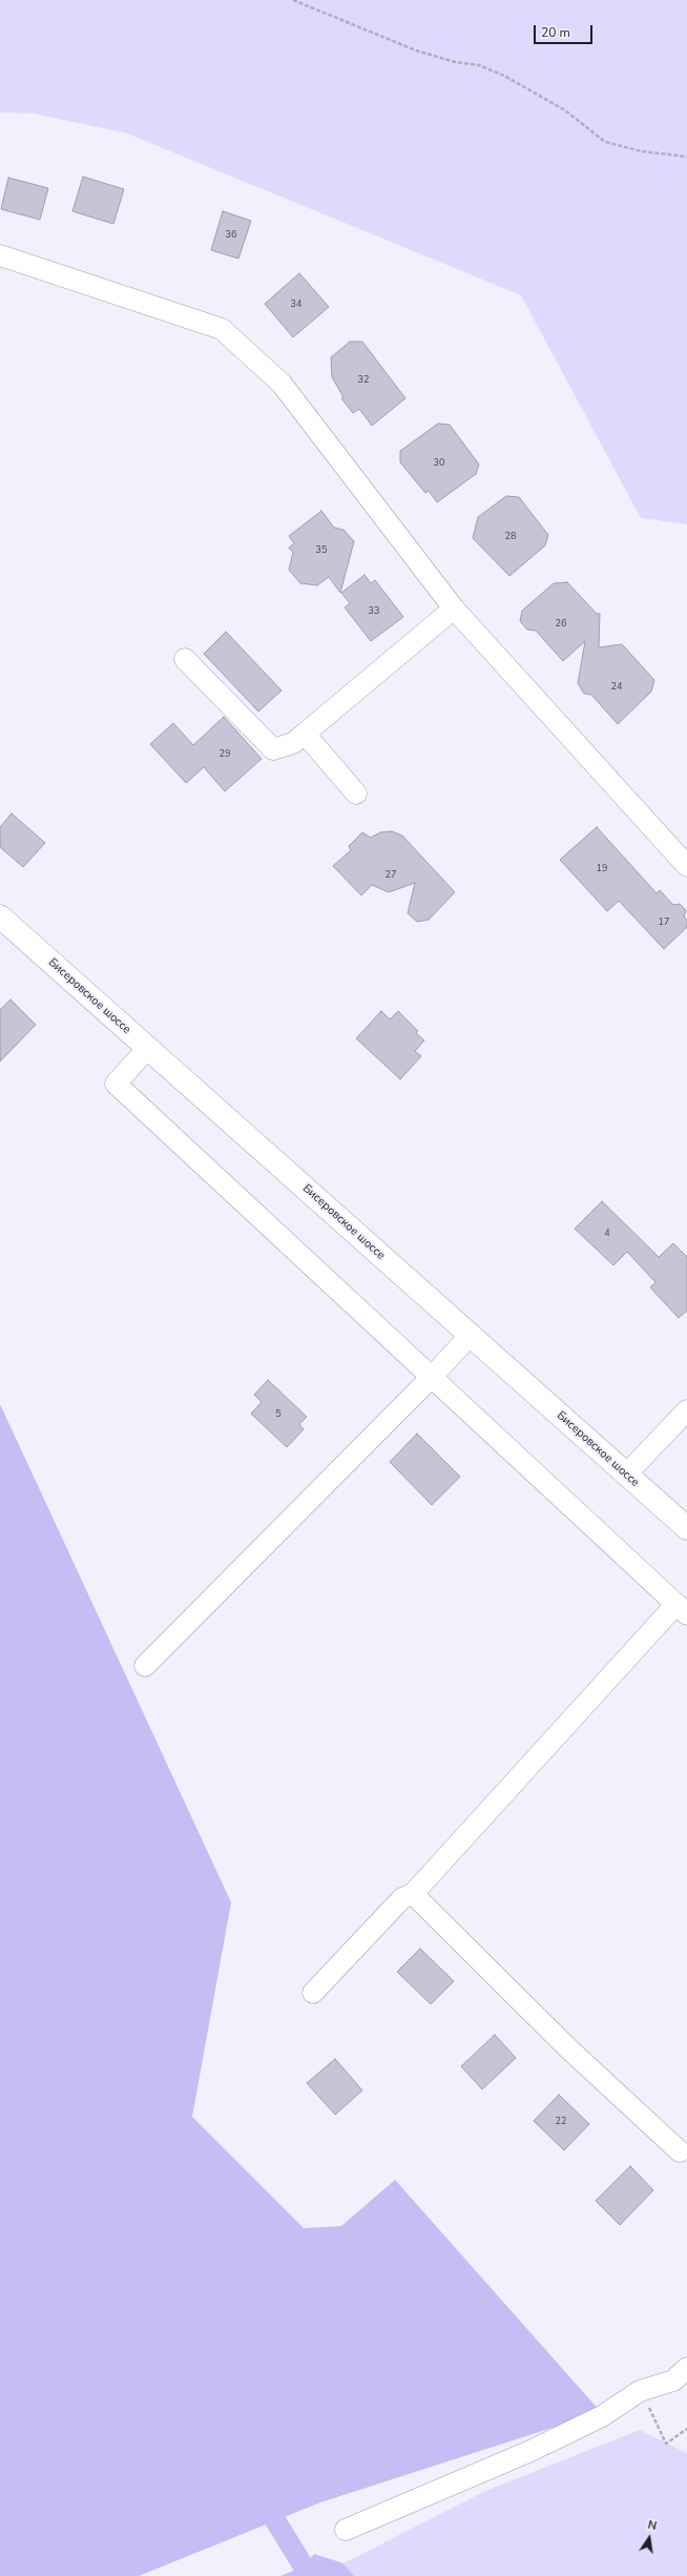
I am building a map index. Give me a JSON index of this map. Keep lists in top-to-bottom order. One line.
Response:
{"streets":{"main road":["Бисеровское шоссе"]},"house_numbers":["36","34","32","30","28","35","33","26","24","29","19","27","17","4","5","22"],"scale_bar":"20 m","north":"top"}
